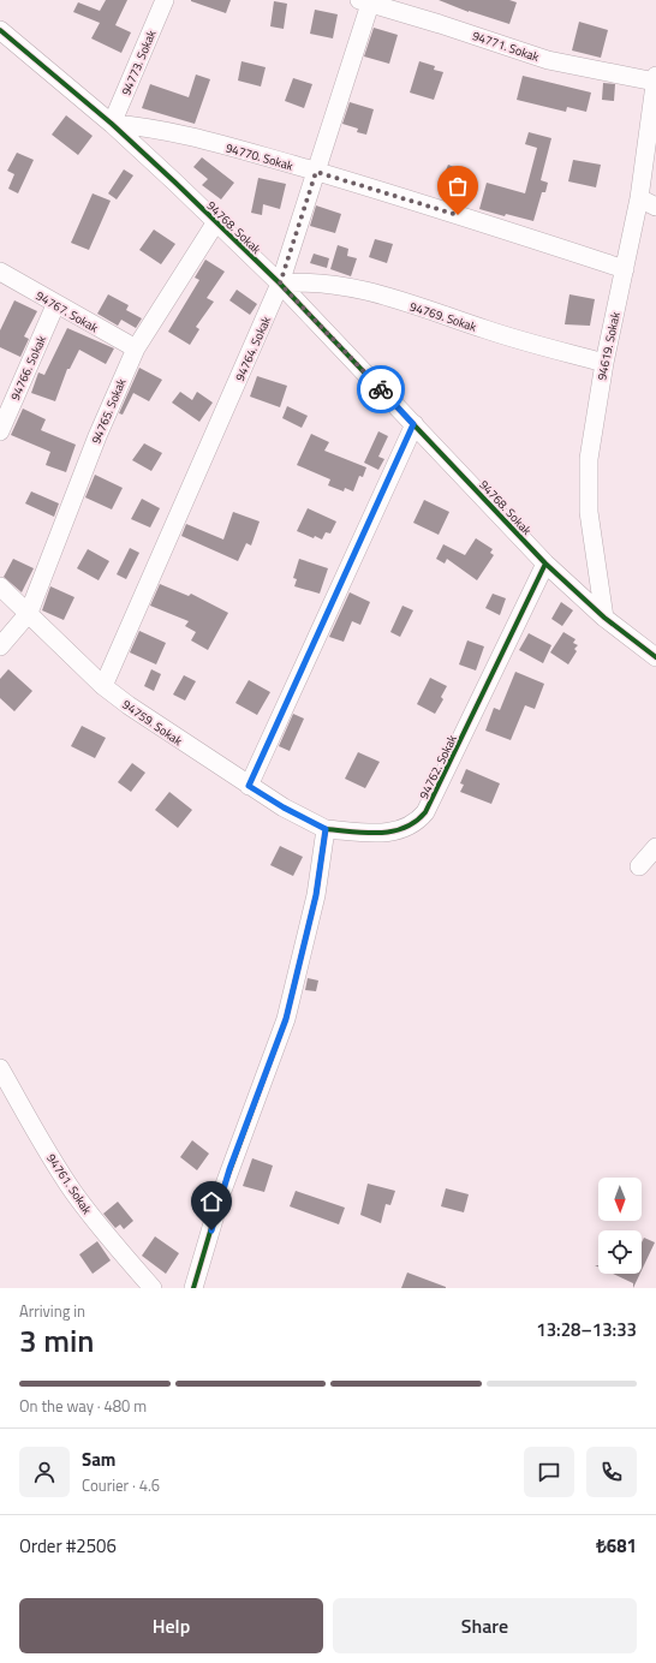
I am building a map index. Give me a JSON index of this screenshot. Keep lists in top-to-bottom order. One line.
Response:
{"streets":{"street":["94771. Sokak","94773. Sokak","94770. Sokak","94768. Sokak","94767. Sokak","94769. Sokak","94619. Sokak","94764. Sokak","94766. Sokak","94765. Sokak","94759. Sokak","94762. Sokak","94761. Sokak"]},"crossings":[["94771. Sokak","94619. Sokak"],["94771. Sokak","94764. Sokak"],["94773. Sokak","94770. Sokak"],["94773. Sokak","94768. Sokak"],["94770. Sokak","94768. Sokak"],["94770. Sokak","94619. Sokak"],["94770. Sokak","94764. Sokak"],["94768. Sokak","94769. Sokak"],["94768. Sokak","94619. Sokak"],["94768. Sokak","94764. Sokak"],["94768. Sokak","94765. Sokak"],["94768. Sokak","94762. Sokak"],["94767. Sokak","94766. Sokak"],["94767. Sokak","94765. Sokak"],["94769. Sokak","94619. Sokak"],["94769. Sokak","94764. Sokak"],["94764. Sokak","94759. Sokak"],["94765. Sokak","94759. Sokak"],["94759. Sokak","94762. Sokak"]],"north":"bottom","page":{"heading":["3 min","Arriving in","13:28–13:33"],"panel":["Sam","Courier · 4.6","Order #2506","₺681"],"bar":"On the way · 480 m","buttons":["Help","Share"]}}
